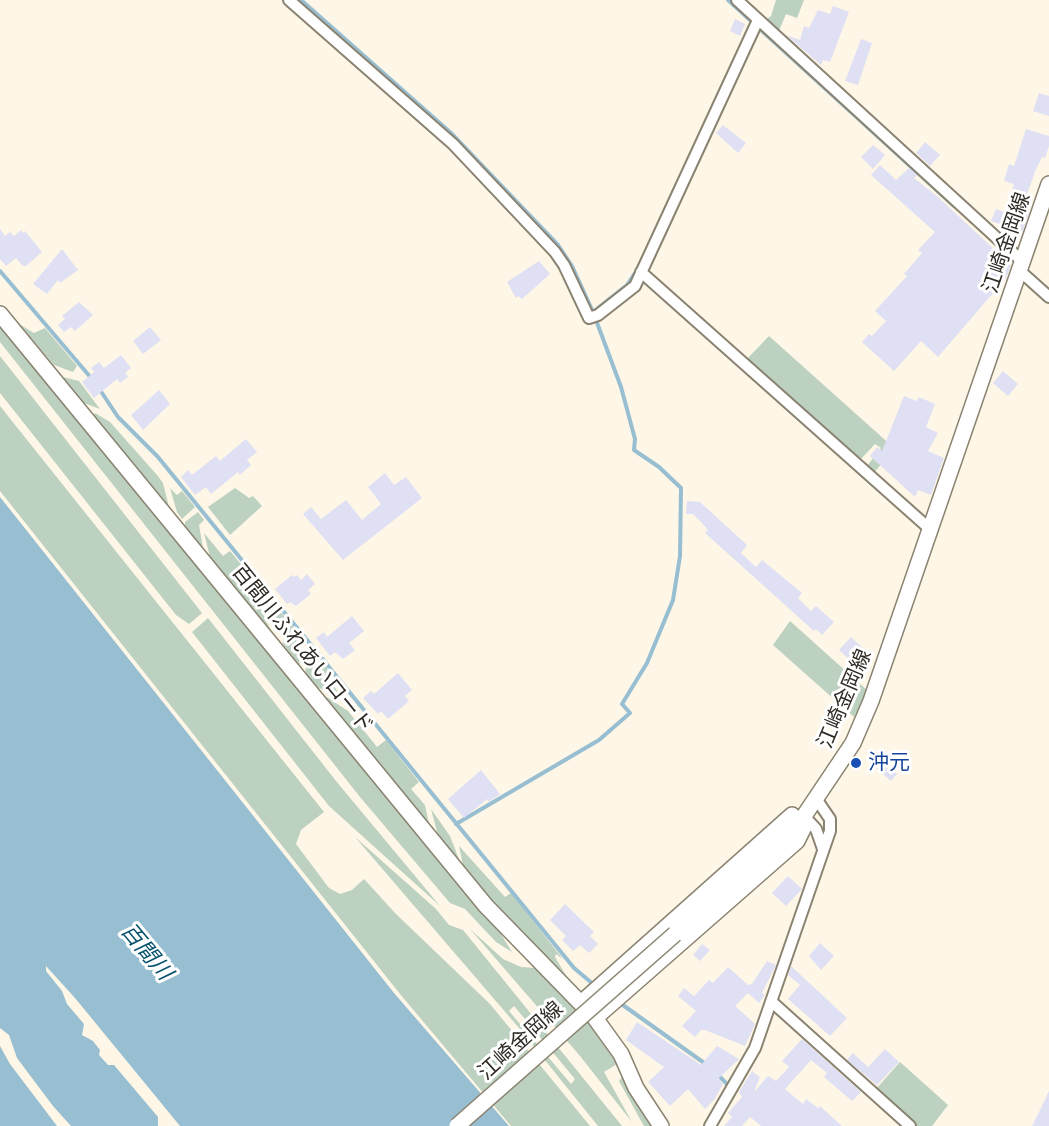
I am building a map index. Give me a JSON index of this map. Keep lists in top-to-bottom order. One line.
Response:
{"streets":{"main road":["江崎金岡線","百間川ふれあいロード"]},"water":["百間川"],"places":["沖元"]}
